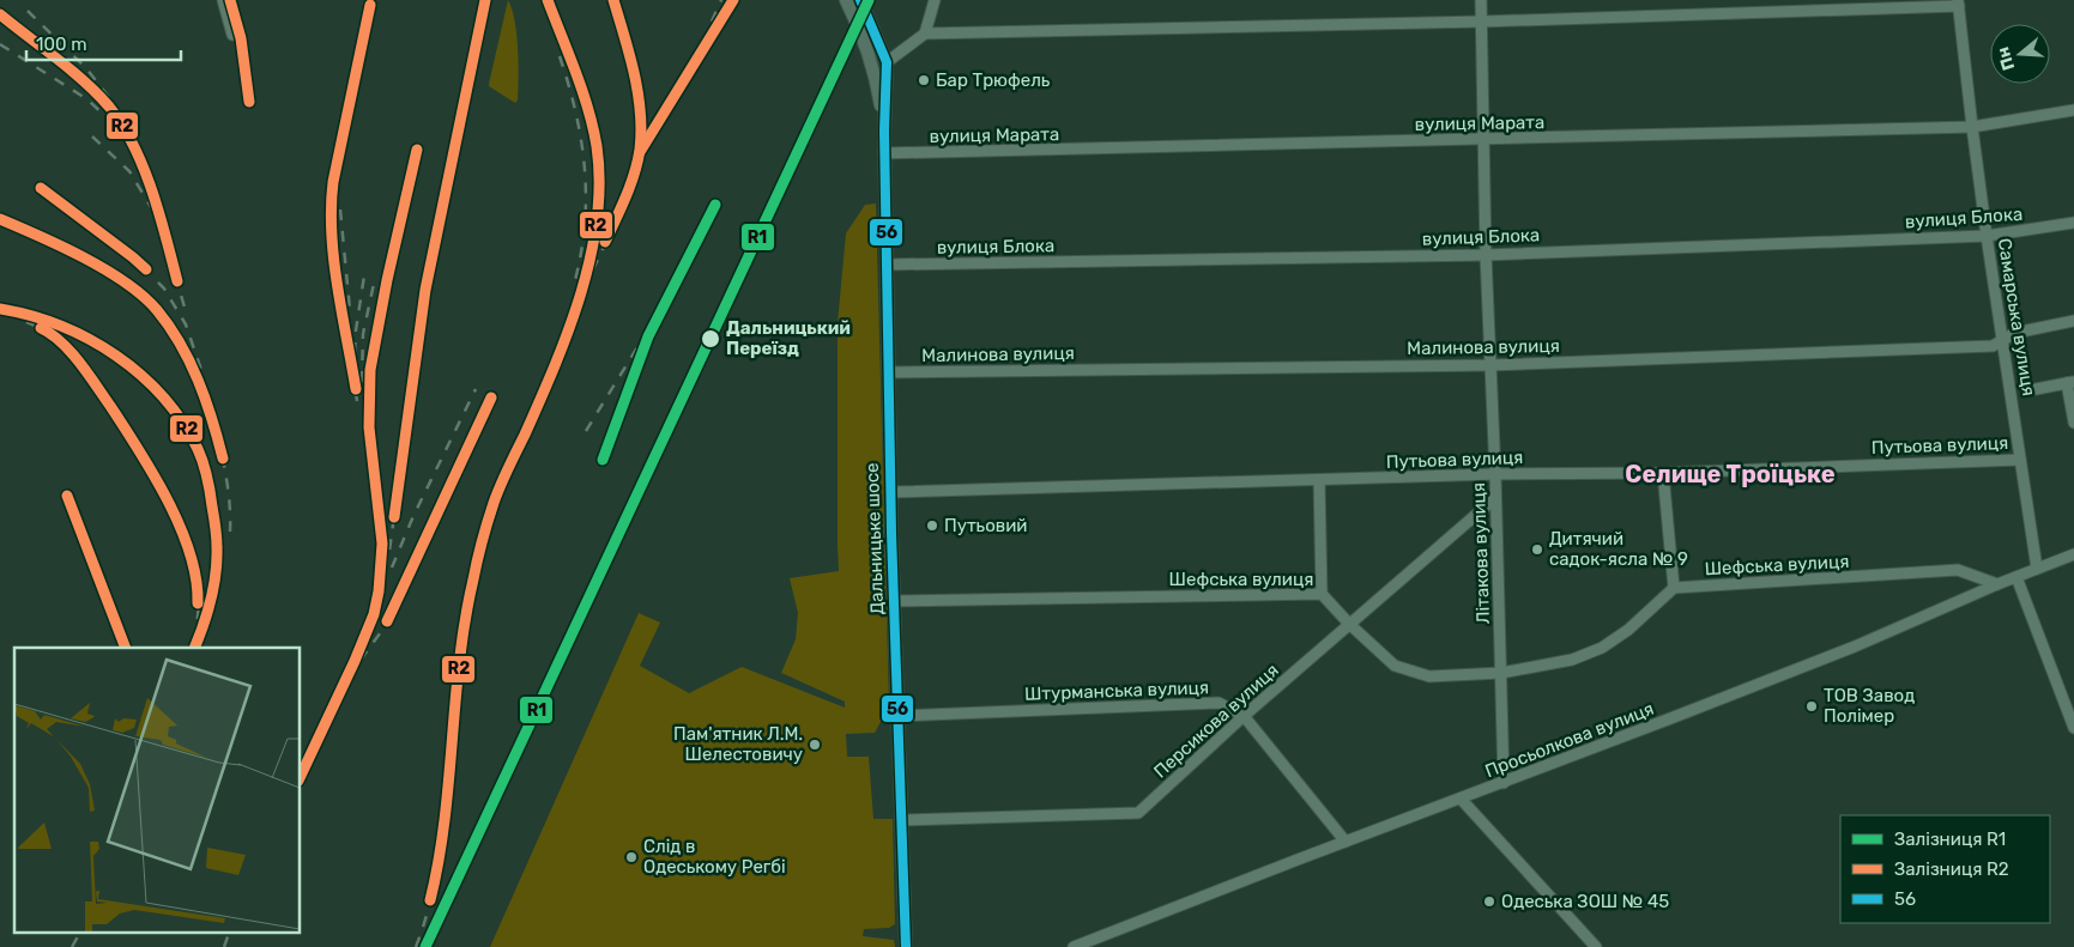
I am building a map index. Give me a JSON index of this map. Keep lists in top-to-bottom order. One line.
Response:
{"streets":{"main road":["Дальницьке шосе"],"street":["вулиця Марата","вулиця Блока","Самарська вулиця","Малинова вулиця","Путьова вулиця","Літакова вулиця","Шефська вулиця","Штурманська вулиця","Персикова вулиця","Просьолкова вулиця"]},"crossings":[["вулиця Марата","Самарська вулиця"],["вулиця Марата","Дальницьке шосе"],["вулиця Марата","Літакова вулиця"],["вулиця Блока","Самарська вулиця"],["вулиця Блока","Дальницьке шосе"],["вулиця Блока","Літакова вулиця"],["Самарська вулиця","Малинова вулиця"],["Самарська вулиця","Путьова вулиця"],["Самарська вулиця","Просьолкова вулиця"],["Малинова вулиця","Дальницьке шосе"],["Малинова вулиця","Літакова вулиця"],["Путьова вулиця","Дальницьке шосе"],["Путьова вулиця","Літакова вулиця"],["Дальницьке шосе","Шефська вулиця"],["Дальницьке шосе","Штурманська вулиця"],["Дальницьке шосе","Персикова вулиця"],["Літакова вулиця","Шефська вулиця"],["Літакова вулиця","Персикова вулиця"],["Літакова вулиця","Просьолкова вулиця"],["Шефська вулиця","Персикова вулиця"],["Шефська вулиця","Просьолкова вулиця"],["Штурманська вулиця","Персикова вулиця"],["Штурманська вулиця","Просьолкова вулиця"]],"districts":["Селище Троїцьке"],"places":["Бар Трюфель","Дальницький Переїзд","Путьовий","Дитячий садок-ясла № 9","ТОВ Завод Полімер","Пам'ятник Л.М. Шелестовичу","Слід в Одеському Регбі","Одеська ЗОШ № 45"],"lines":["rail line R1","rail line R2","transit line 56"],"legend":["Залізниця R1","Залізниця R2","56"],"scale_bar":"100 m","north":"left"}
